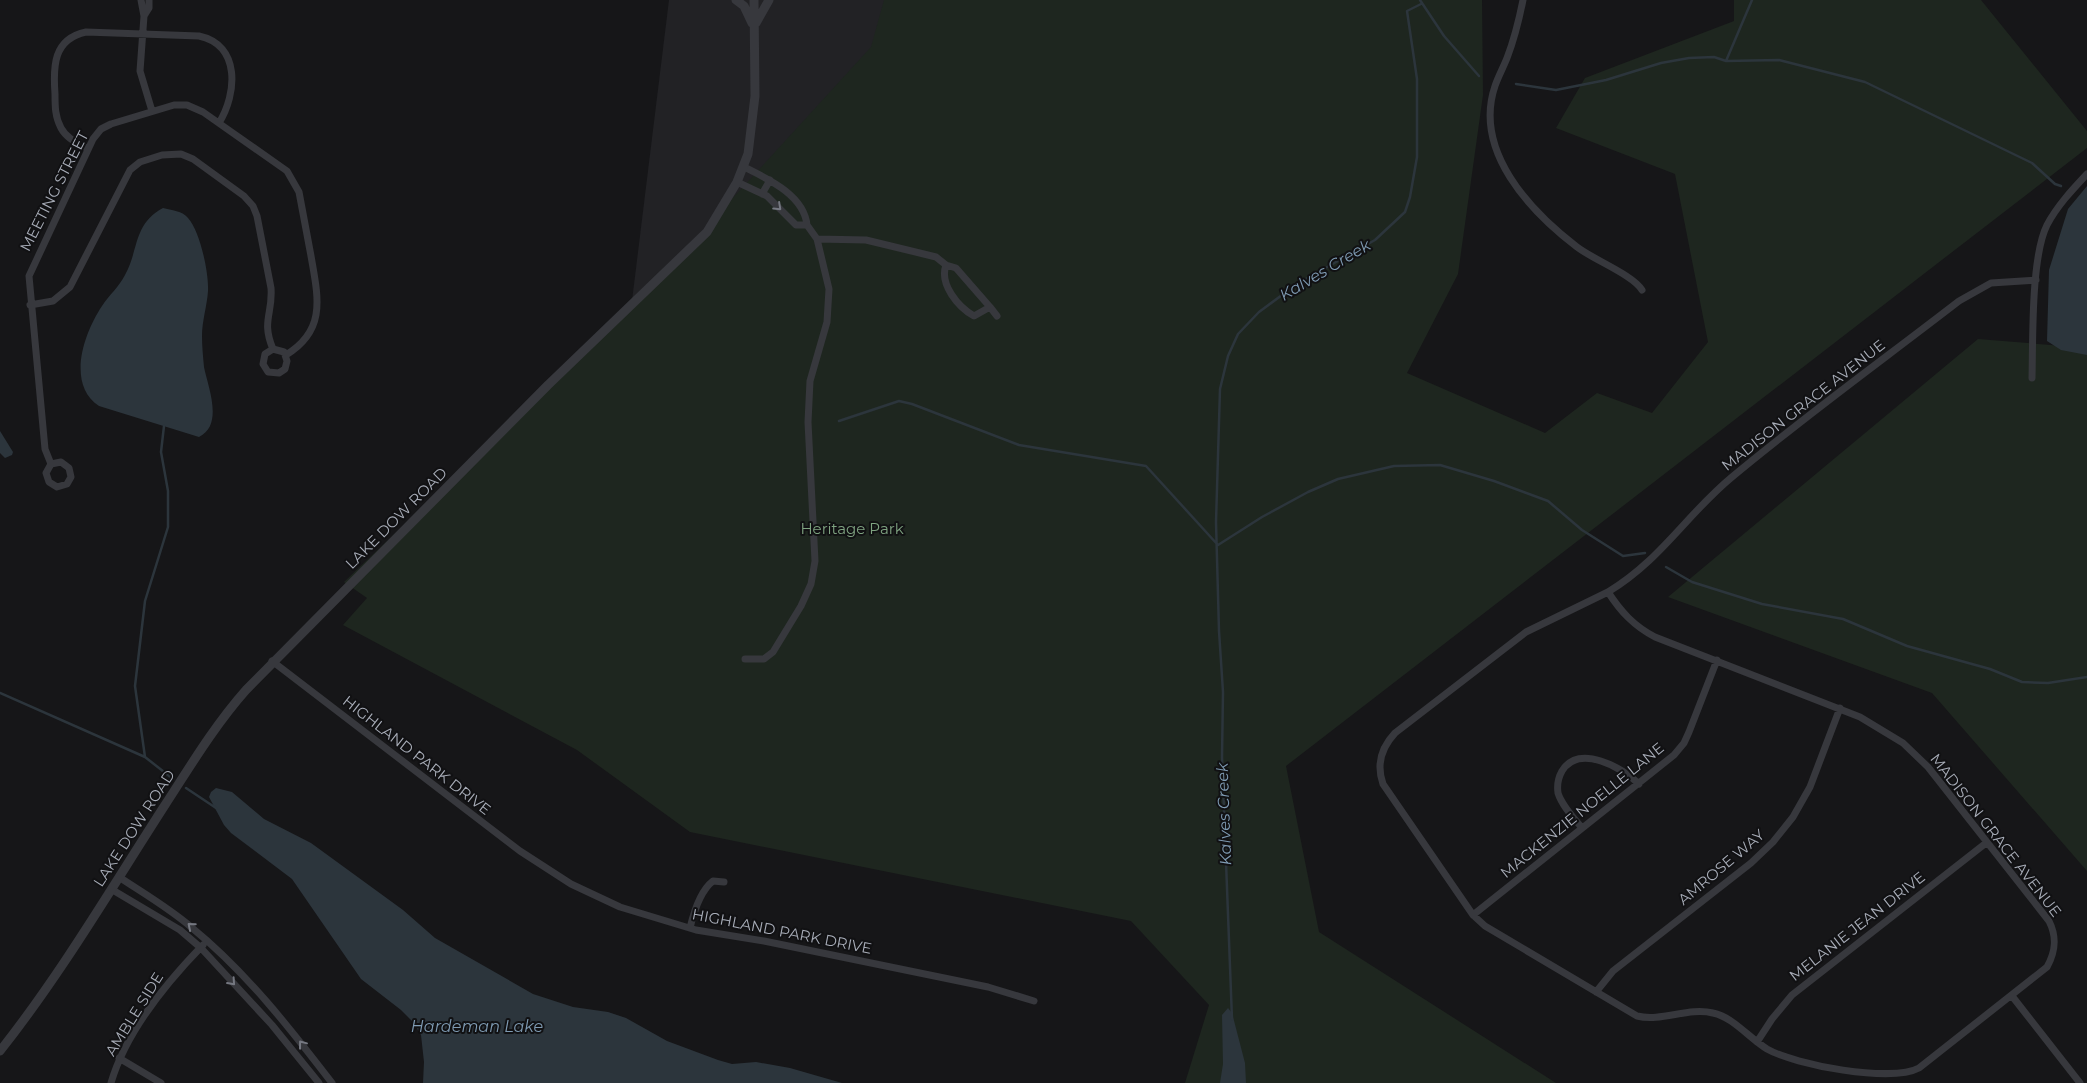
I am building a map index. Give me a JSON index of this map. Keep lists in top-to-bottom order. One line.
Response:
{"streets":{"street":["MEETING STREET","MADISON GRACE AVENUE","LAKE DOW ROAD","HIGHLAND PARK DRIVE","MACKENZIE NOELLE LANE","AMROSE WAY","MELANIE JEAN DRIVE","AMBLE SIDE"]},"crossings":[["MADISON GRACE AVENUE","MACKENZIE NOELLE LANE"],["MADISON GRACE AVENUE","AMROSE WAY"],["MADISON GRACE AVENUE","MELANIE JEAN DRIVE"],["LAKE DOW ROAD","HIGHLAND PARK DRIVE"]],"water":["Kalves Creek","Hardeman Lake"],"parks":["Heritage Park"]}
